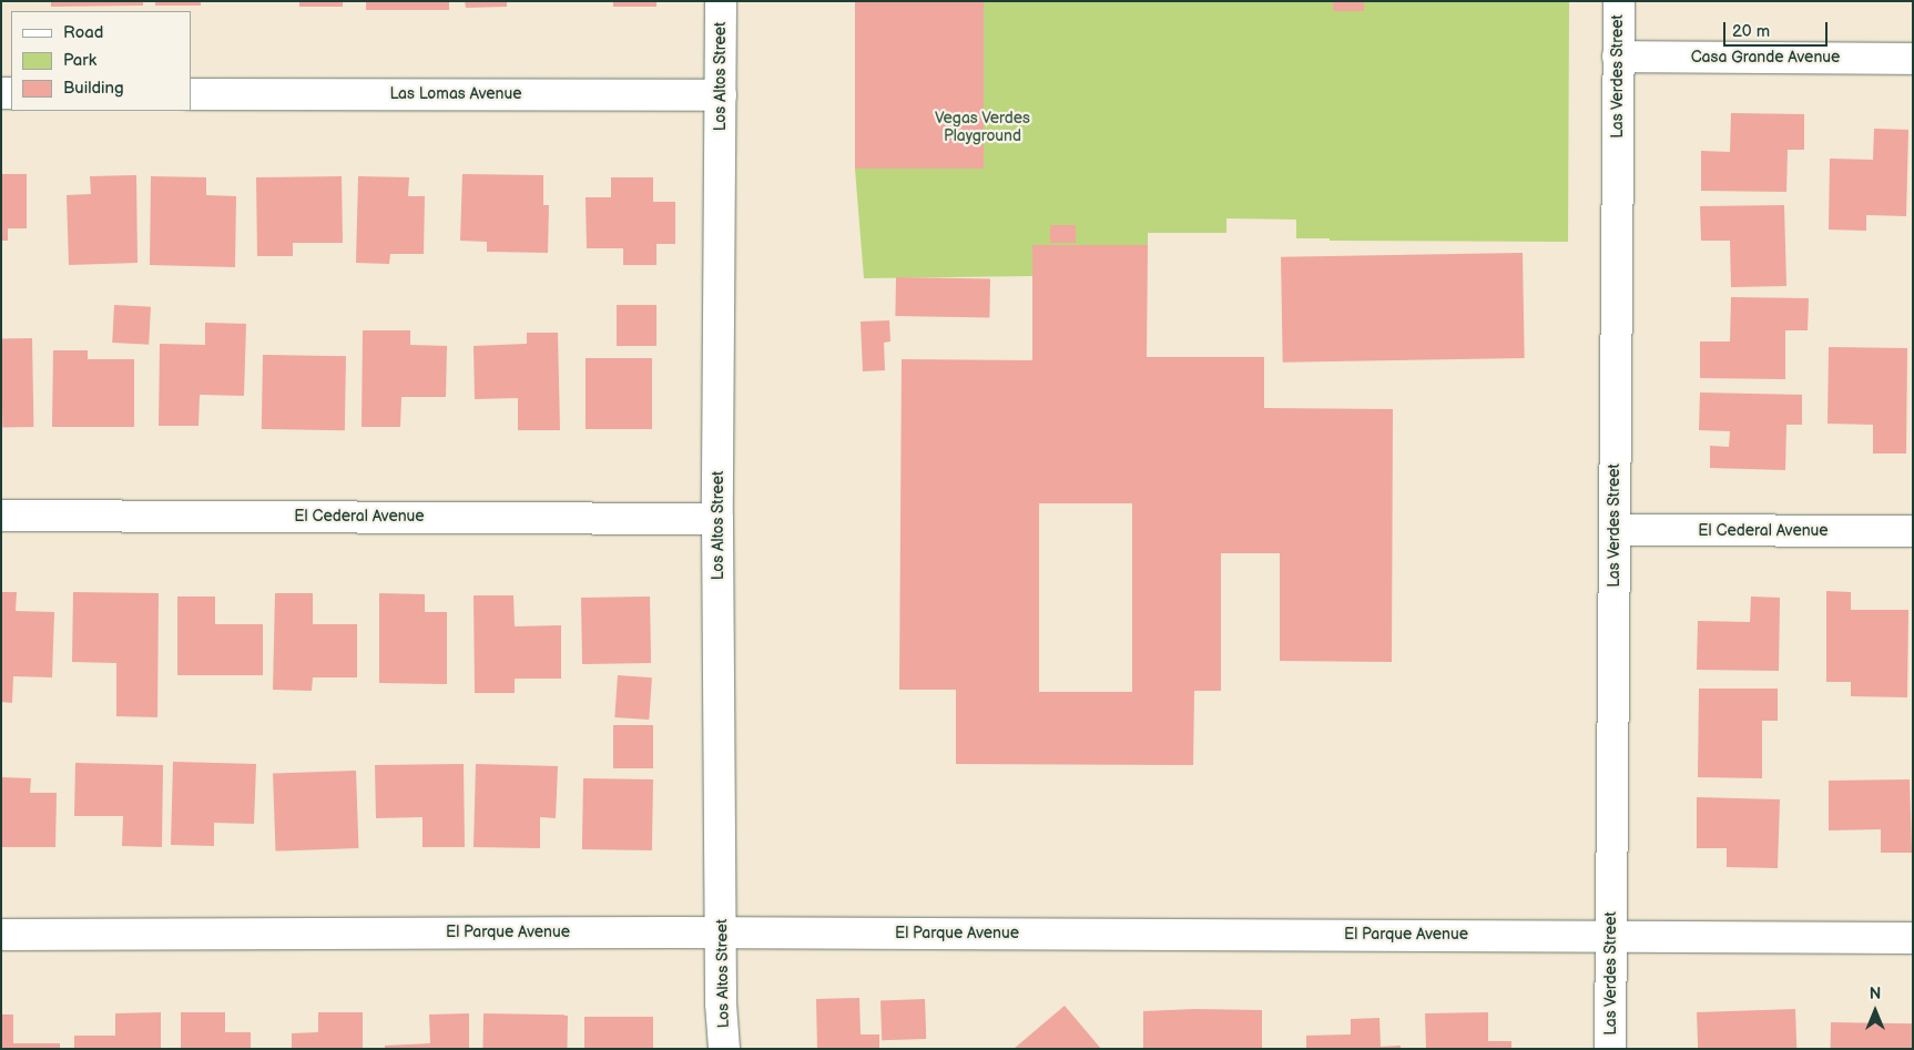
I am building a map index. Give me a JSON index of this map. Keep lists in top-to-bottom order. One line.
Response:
{"streets":{"street":["Casa Grande Avenue","Los Altos Street","Las Verdes Street","Las Lomas Avenue","El Cederal Avenue","El Parque Avenue"]},"crossings":[["Casa Grande Avenue","Las Verdes Street"],["Los Altos Street","Las Lomas Avenue"],["Los Altos Street","El Cederal Avenue"],["Los Altos Street","El Parque Avenue"],["Las Verdes Street","El Cederal Avenue"],["Las Verdes Street","El Parque Avenue"]],"parks":["Vegas Verdes Playground"],"legend":["Road","Park","Building"],"scale_bar":"20 m","north":"top"}
